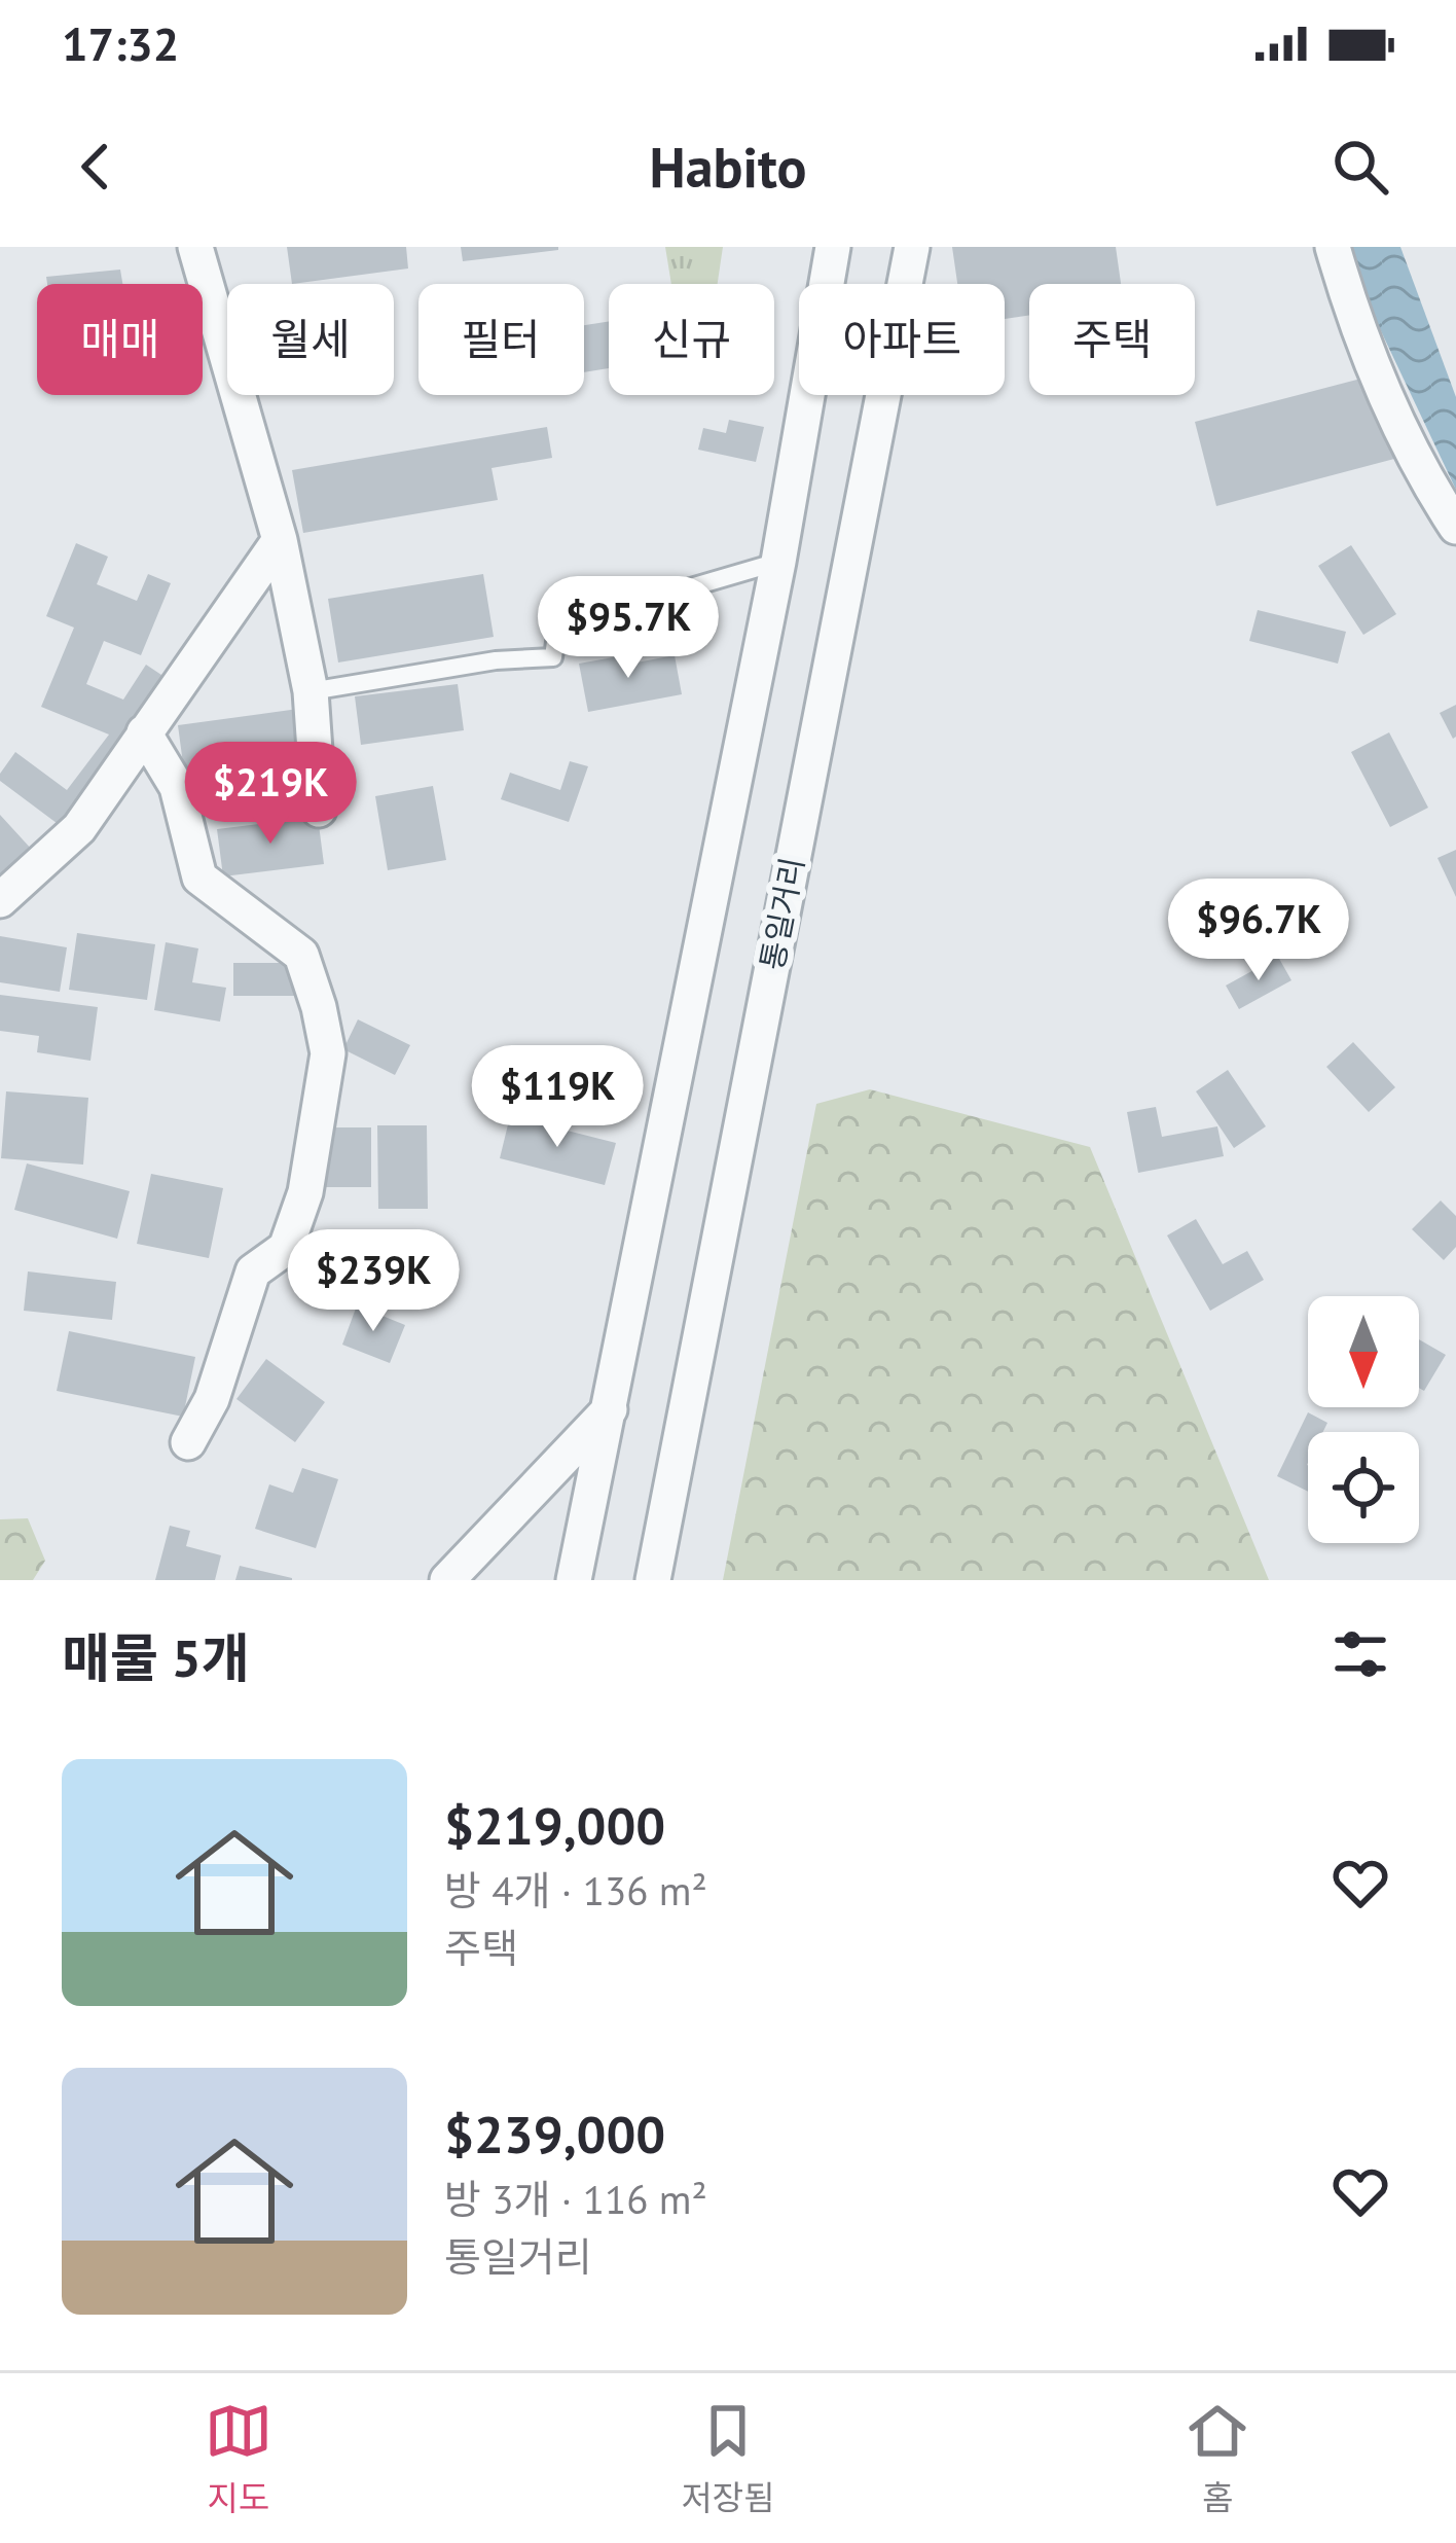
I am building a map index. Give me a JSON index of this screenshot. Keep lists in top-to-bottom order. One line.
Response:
{"streets":{"street":["통일거리"]},"north":"bottom","page":{"status":"17:32","header":"Habito","chip":["매매","월세","필터","신규","아파트","주택"],"price":["$95.7K","$219K","$96.7K","$119K","$239K"],"heading":"매물 5개","list":[{"name":"$219,000","note":"방 4개 · 136 m² · 주택"},{"name":"$239,000","note":"방 3개 · 116 m² · 통일거리"}],"tabs":["지도","저장됨","홈"]}}
